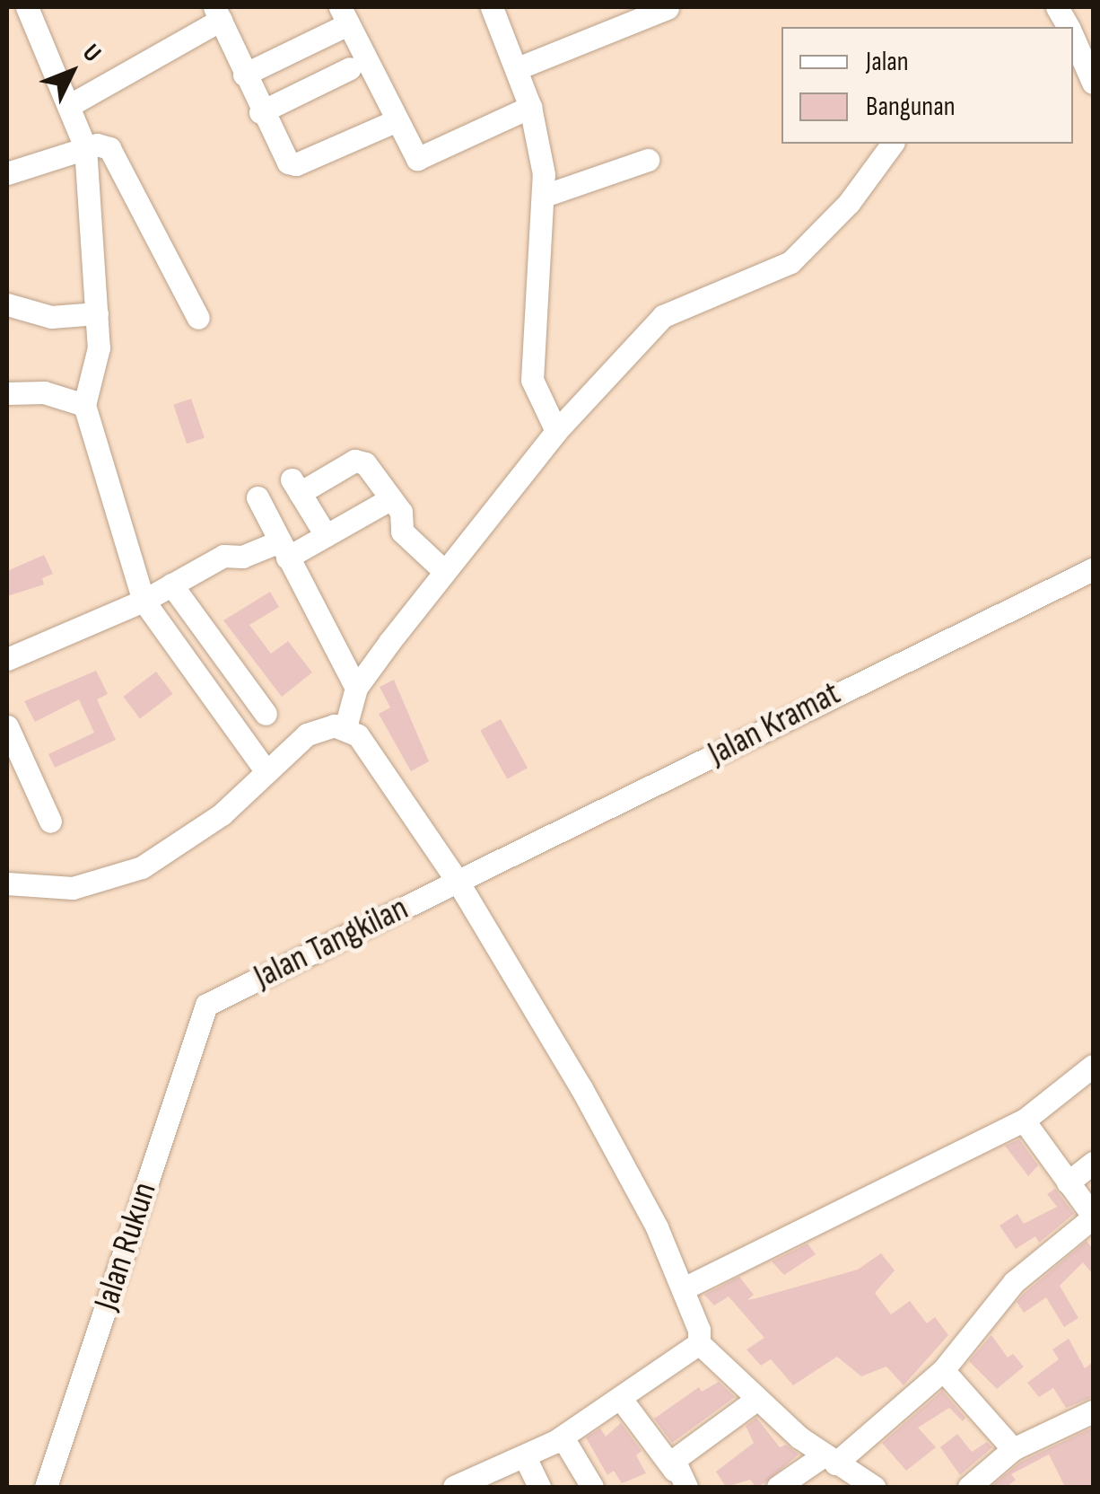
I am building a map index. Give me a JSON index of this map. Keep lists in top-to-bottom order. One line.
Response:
{"streets":{"street":["Jalan Kramat","Jalan Tangkilan","Jalan Rukun"]},"crossings":[["Jalan Kramat","Jalan Tangkilan"],["Jalan Tangkilan","Jalan Rukun"]],"legend":["Jalan","Bangunan"],"north":"top right"}
